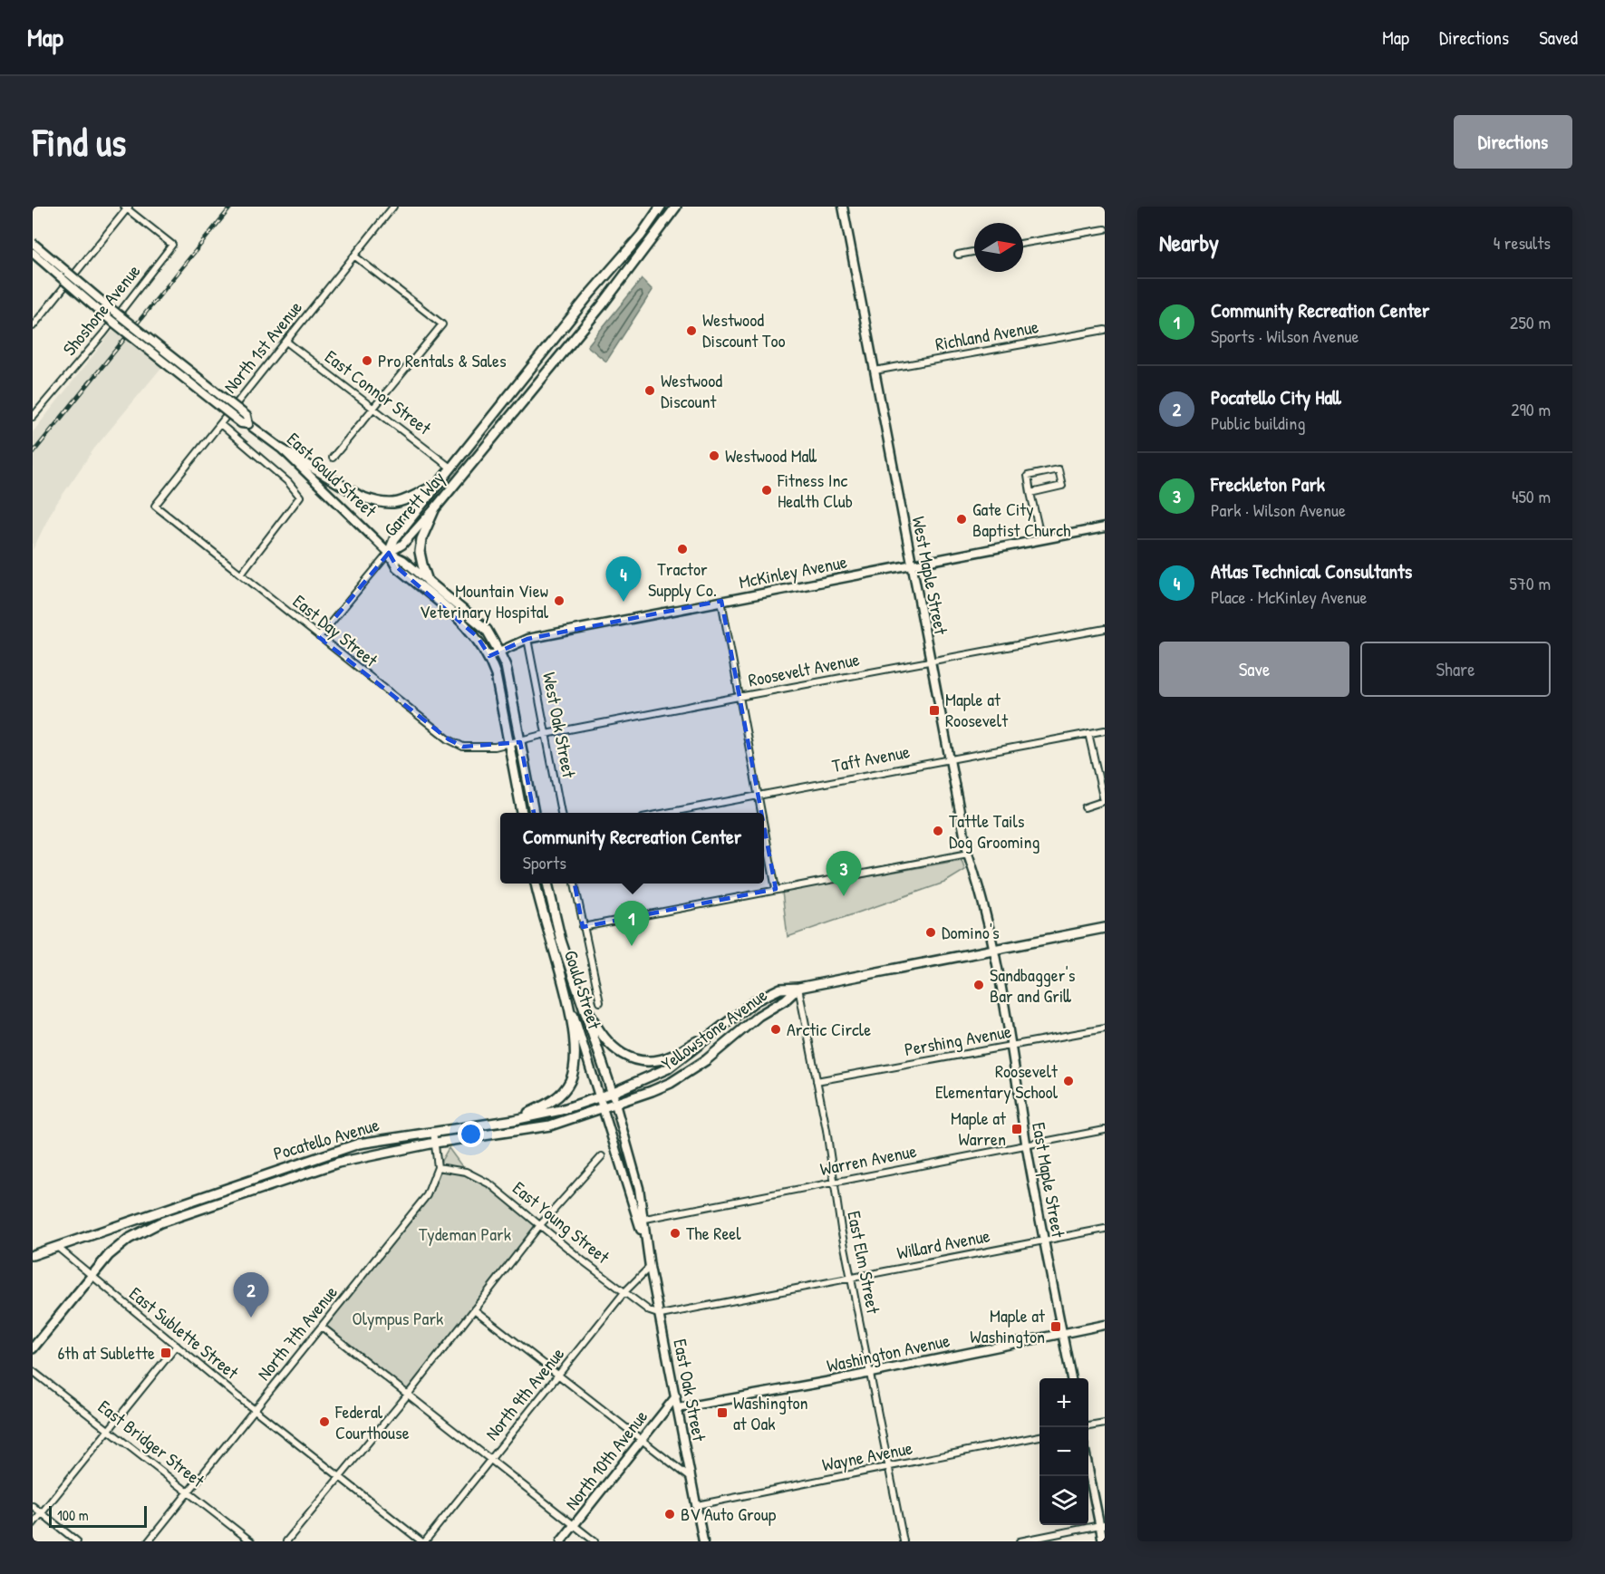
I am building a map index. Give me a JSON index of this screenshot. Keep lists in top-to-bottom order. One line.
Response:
{"streets":{"main road":["East Gould Street","Garrett Way","Gould Street","Yellowstone Avenue","Pocatello Avenue"],"street":["Shoshone Avenue","Richland Avenue","North 1st Avenue","East Connor Street","McKinley Avenue","West Maple Street","East Day Street","Roosevelt Avenue","West Oak Street","Taft Avenue","Pershing Avenue","Warren Avenue","East Maple Street","East Young Street","Willard Avenue","East Elm Street","East Sublette Street","North 7th Avenue","Washington Avenue","East Oak Street","North 9th Avenue","East Bridger Street","Wayne Avenue","North 10th Avenue"]},"crossings":[["Richland Avenue","West Maple Street"],["North 1st Avenue","East Connor Street"],["North 1st Avenue","East Day Street"],["East Connor Street","Garrett Way"],["East Gould Street","Garrett Way"],["East Gould Street","McKinley Avenue"],["McKinley Avenue","West Maple Street"],["McKinley Avenue","West Oak Street"],["West Maple Street","Roosevelt Avenue"],["West Maple Street","Taft Avenue"],["West Maple Street","Yellowstone Avenue"],["West Maple Street","East Maple Street"],["East Day Street","Roosevelt Avenue"],["Roosevelt Avenue","West Oak Street"],["Gould Street","Yellowstone Avenue"],["Gould Street","Pocatello Avenue"],["Gould Street","East Oak Street"],["Yellowstone Avenue","Pocatello Avenue"],["Yellowstone Avenue","East Maple Street"],["Yellowstone Avenue","East Elm Street"],["Yellowstone Avenue","East Oak Street"],["Pershing Avenue","East Maple Street"],["Pershing Avenue","East Elm Street"],["Pocatello Avenue","East Sublette Street"],["Pocatello Avenue","North 7th Avenue"],["Pocatello Avenue","East Oak Street"],["Warren Avenue","East Maple Street"],["Warren Avenue","East Elm Street"],["Warren Avenue","East Oak Street"],["East Maple Street","Willard Avenue"],["East Maple Street","Washington Avenue"],["East Young Street","Willard Avenue"],["East Young Street","North 7th Avenue"],["East Young Street","East Oak Street"],["East Young Street","North 9th Avenue"],["Willard Avenue","East Elm Street"],["Willard Avenue","East Oak Street"],["East Elm Street","Washington Avenue"],["East Elm Street","Wayne Avenue"],["East Sublette Street","North 7th Avenue"],["East Sublette Street","North 9th Avenue"],["North 7th Avenue","East Bridger Street"],["Washington Avenue","East Oak Street"],["East Oak Street","North 9th Avenue"],["East Oak Street","Wayne Avenue"],["East Oak Street","North 10th Avenue"]],"parks":["Tydeman Park","Olympus Park"],"places":{"other":["Westwood Discount Too","Pro Rentals & Sales","Westwood Discount","Westwood Mall","Fitness Inc Health Club","Gate City Baptist Church","Tractor Supply Co.","Mountain View Veterinary Hospital","Tattle Tails Dog Grooming","Domino's","Sandbagger's Bar and Grill","Arctic Circle","Roosevelt Elementary School","The Reel","Federal Courthouse","BV Auto Group"],"transit":["Maple at Roosevelt","Maple at Warren","Maple at Washington","6th at Sublette","Washington at Oak"]},"scale_bar":"100 m","north":"right","page":{"header":"Map","nav":["Map","Directions","Saved"],"buttons":["Directions",["Save","Share"]],"title":"Find us","heading":["Nearby","4 results"],"list":[{"mark":"1","name":"Community Recreation Center","note":"Sports · Wilson Avenue","value":"250 m"},{"mark":"2","name":"Pocatello City Hall","note":"Public building","value":"290 m"},{"mark":"3","name":"Freckleton Park","note":"Park · Wilson Avenue","value":"450 m"},{"mark":"4","name":"Atlas Technical Consultants","note":"Place · McKinley Avenue","value":"570 m"}],"pins":["4","3","1","2"],"popup":["Community Recreation Center","Sports"],"map_buttons":["+","−"],"scale":"100 m"}}
